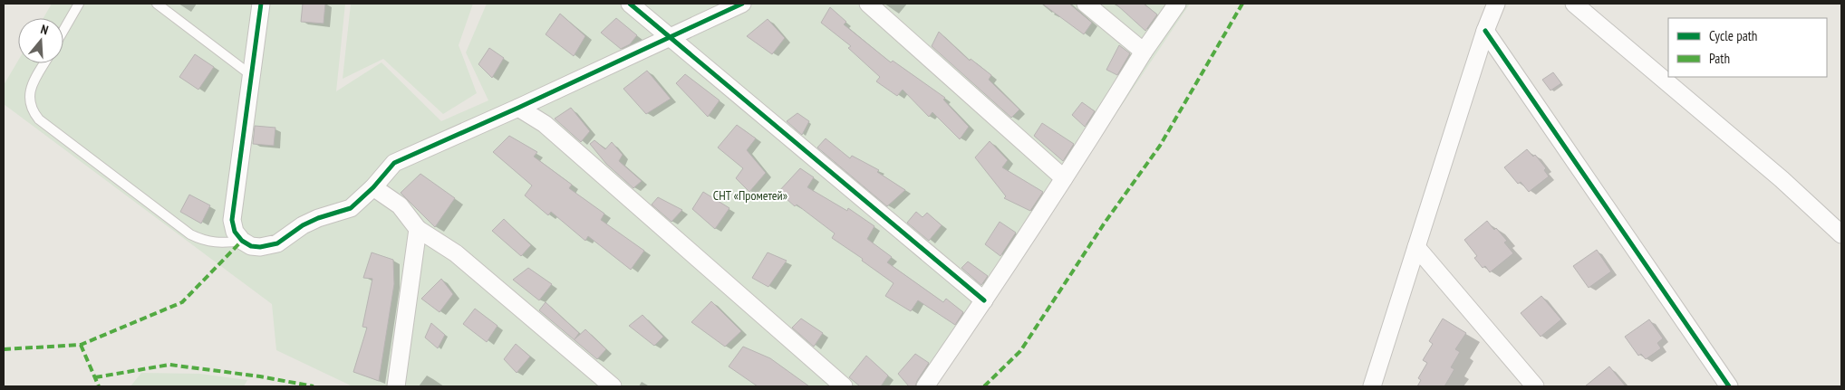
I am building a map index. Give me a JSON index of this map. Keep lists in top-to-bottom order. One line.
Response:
{"parks":["СНТ «Прометей»"],"legend":["Cycle path","Path"],"north":"top"}
